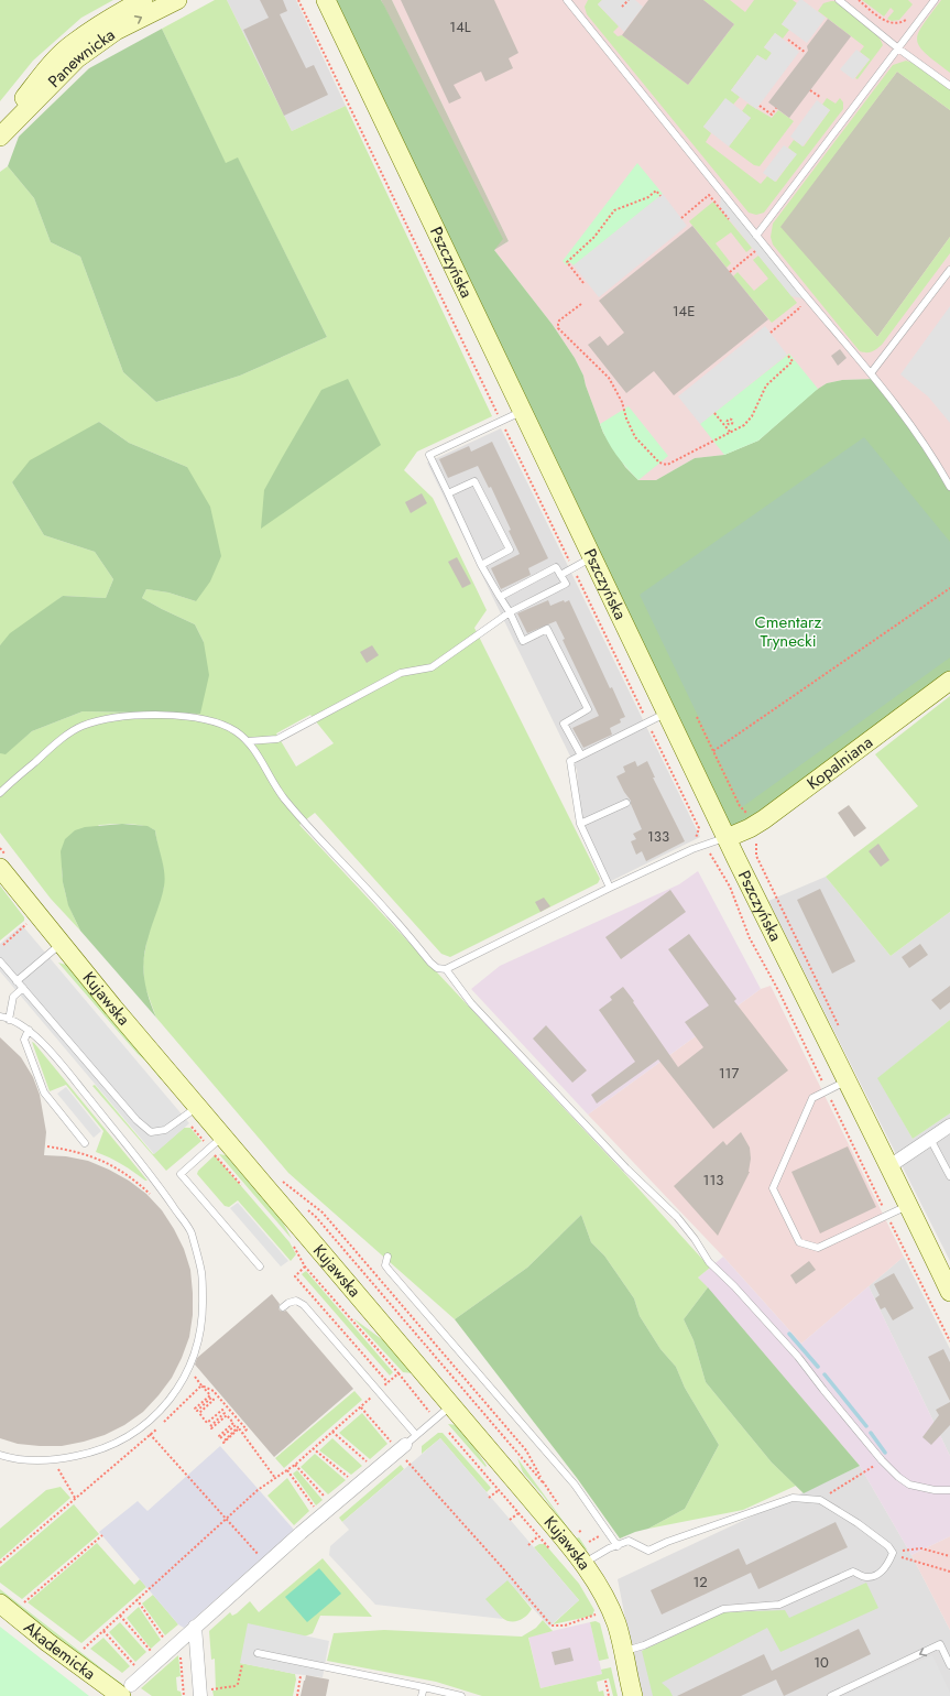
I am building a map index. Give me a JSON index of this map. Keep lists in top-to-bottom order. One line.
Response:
{"streets":{"street":["Panewnicka","Pszczyńska","Kopalniana","Kujawska","Akademicka"]},"crossings":[["Pszczyńska","Kopalniana"]],"parks":["Cmentarz Trynecki"],"house_numbers":["14L","14E","133","117","113","12","10"]}
